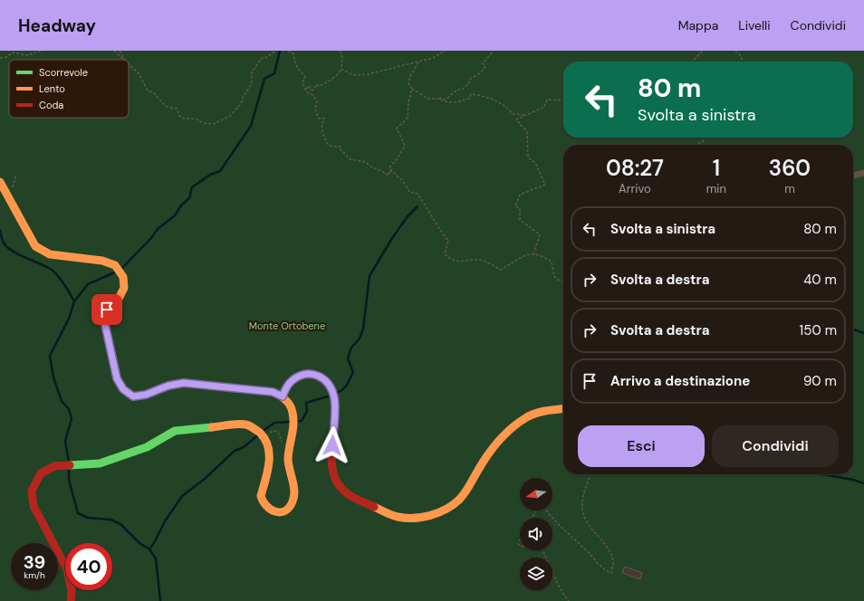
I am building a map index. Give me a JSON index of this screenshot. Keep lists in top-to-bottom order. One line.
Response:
{"parks":["Monte Ortobene"],"legend":["Scorrevole","Lento","Coda"],"north":"left","page":{"header":"Headway","nav":["Mappa","Livelli","Condividi"],"turn":["80 m","Svolta a sinistra"],"eta":["08:27","Arrivo","1","min","360","m"],"list":[{"name":"Svolta a sinistra","value":"80 m"},{"name":"Svolta a destra","value":"40 m"},{"name":"Svolta a destra","value":"150 m"},{"name":"Arrivo a destinazione","value":"90 m"}],"buttons":["Esci","Condividi"],"speed":"39 km/h","limit":"40"}}
